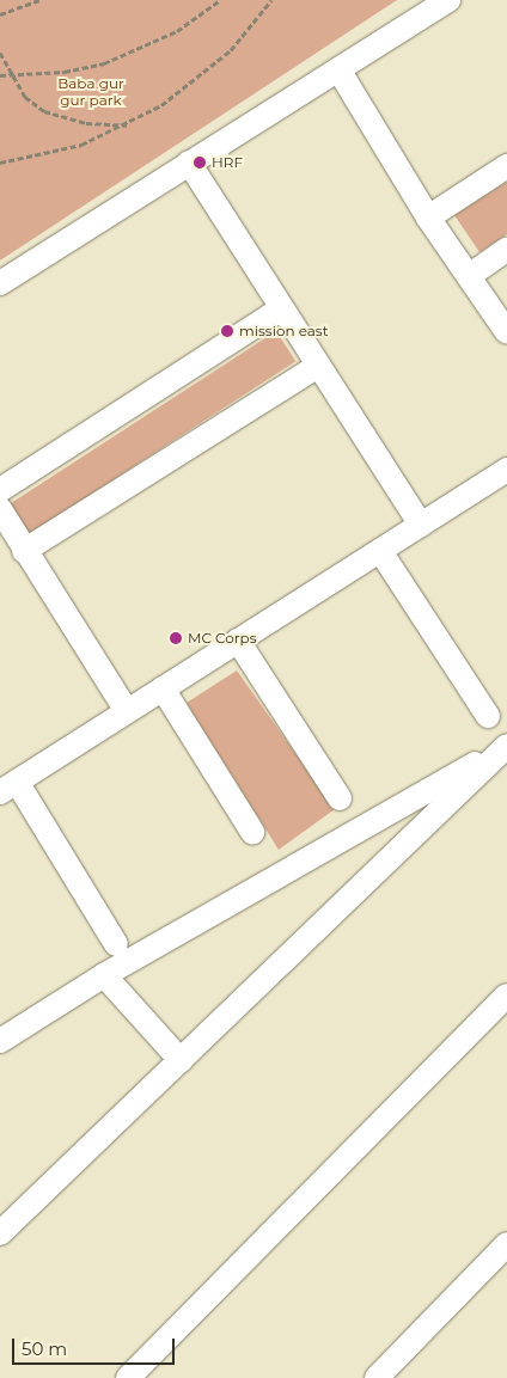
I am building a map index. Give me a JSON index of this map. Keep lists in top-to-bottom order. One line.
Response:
{"parks":["Baba gur gur park"],"places":["HRF","mission east","MC Corps"],"scale_bar":"50 m"}
